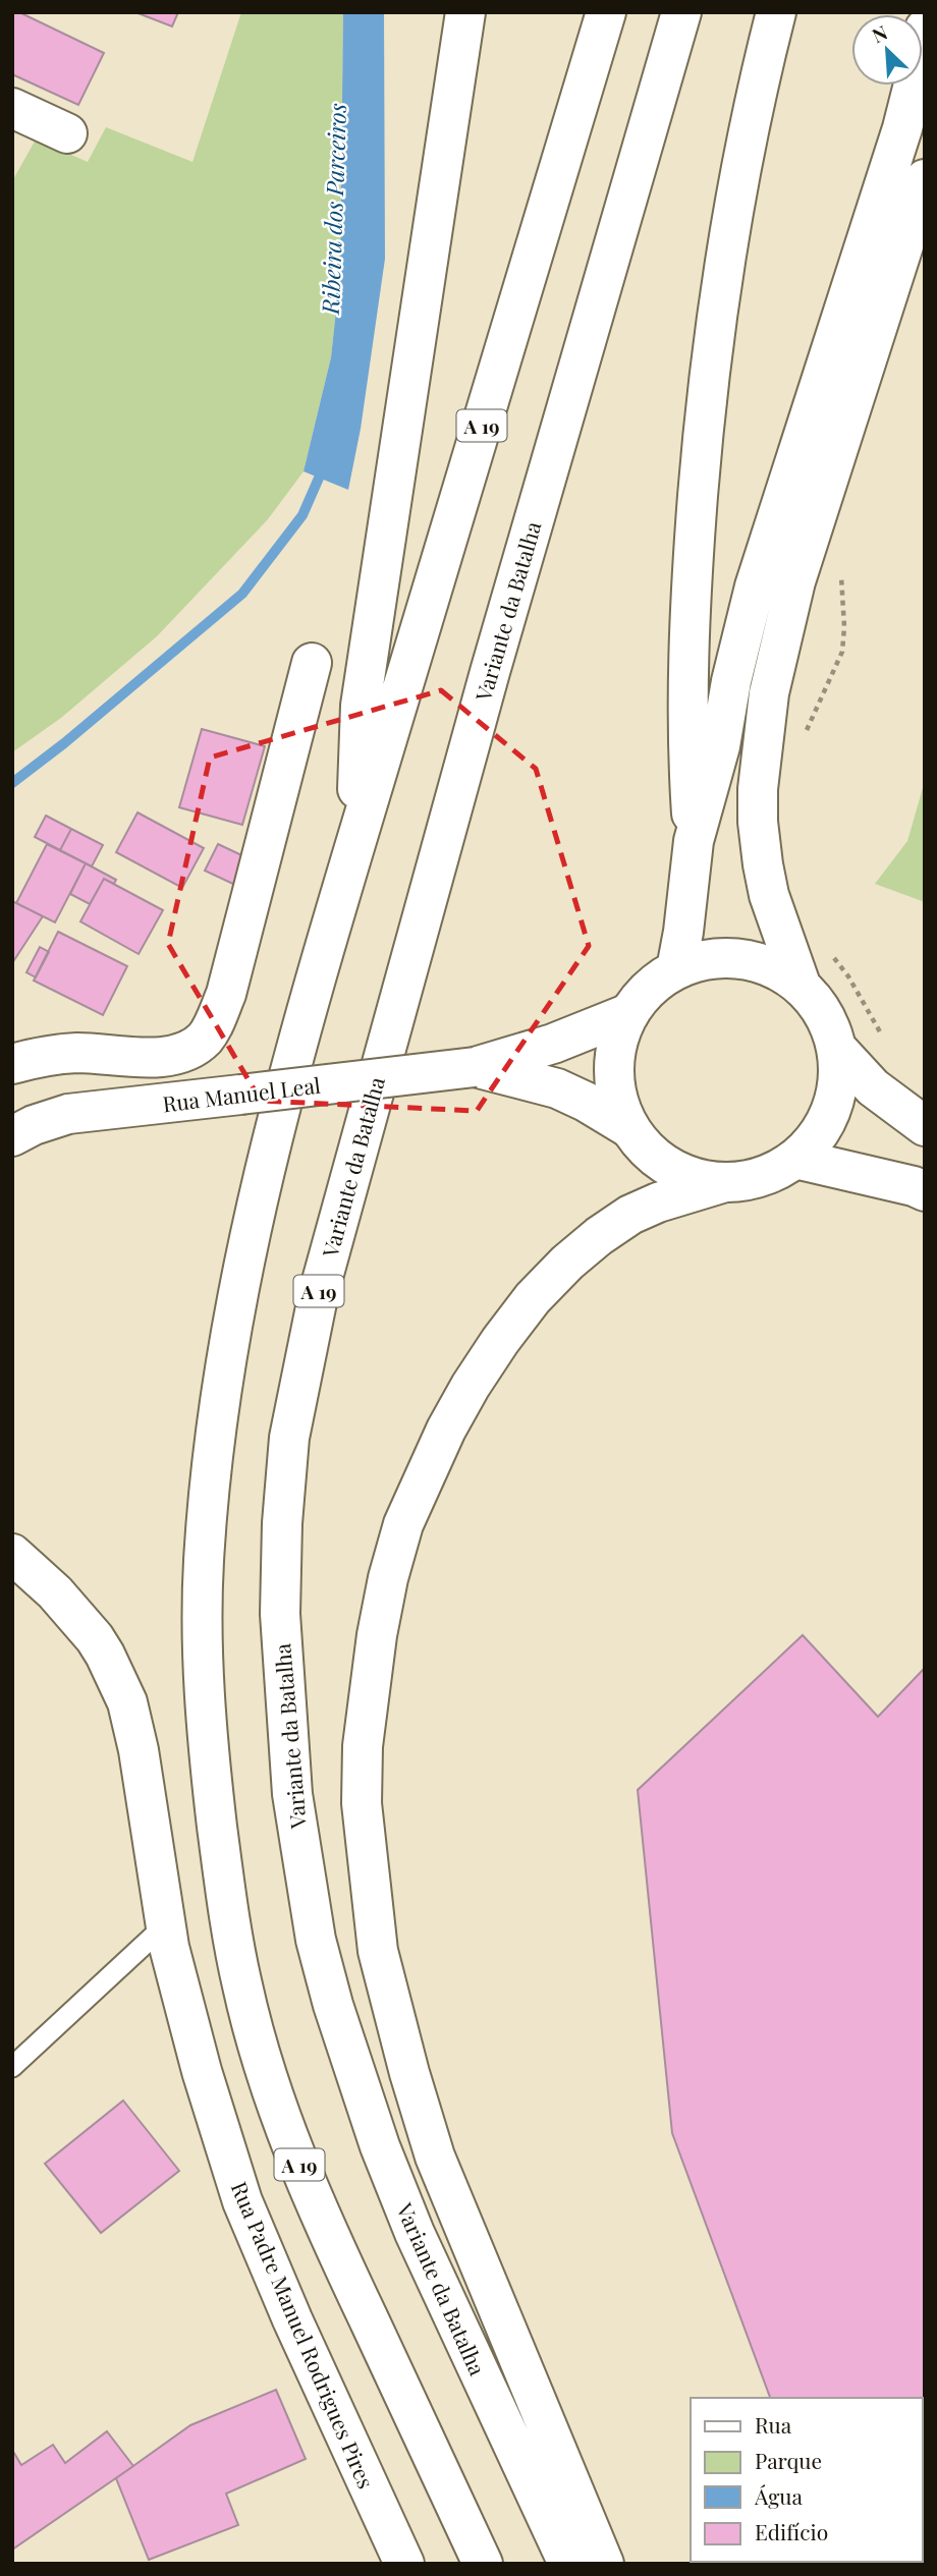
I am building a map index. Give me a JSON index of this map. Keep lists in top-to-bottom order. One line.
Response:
{"streets":{"main road":["A 19","Variante da Batalha","Rua Manuel Leal","Rua Padre Manuel Rodrigues Pires"]},"water":["Ribeira dos Parceiros"],"legend":["Rua","Parque","Água","Edifício"],"north":"top left"}
